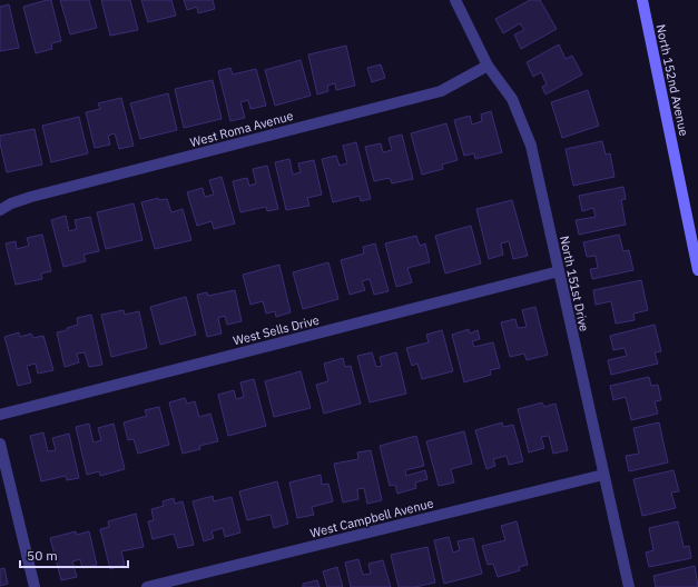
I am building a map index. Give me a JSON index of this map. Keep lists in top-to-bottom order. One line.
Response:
{"streets":{"street":["North 152nd Avenue","West Roma Avenue","North 151st Drive","West Sells Drive","West Campbell Avenue"]},"crossings":[["West Roma Avenue","North 151st Drive"],["North 151st Drive","West Sells Drive"],["North 151st Drive","West Campbell Avenue"]],"scale_bar":"50 m"}
